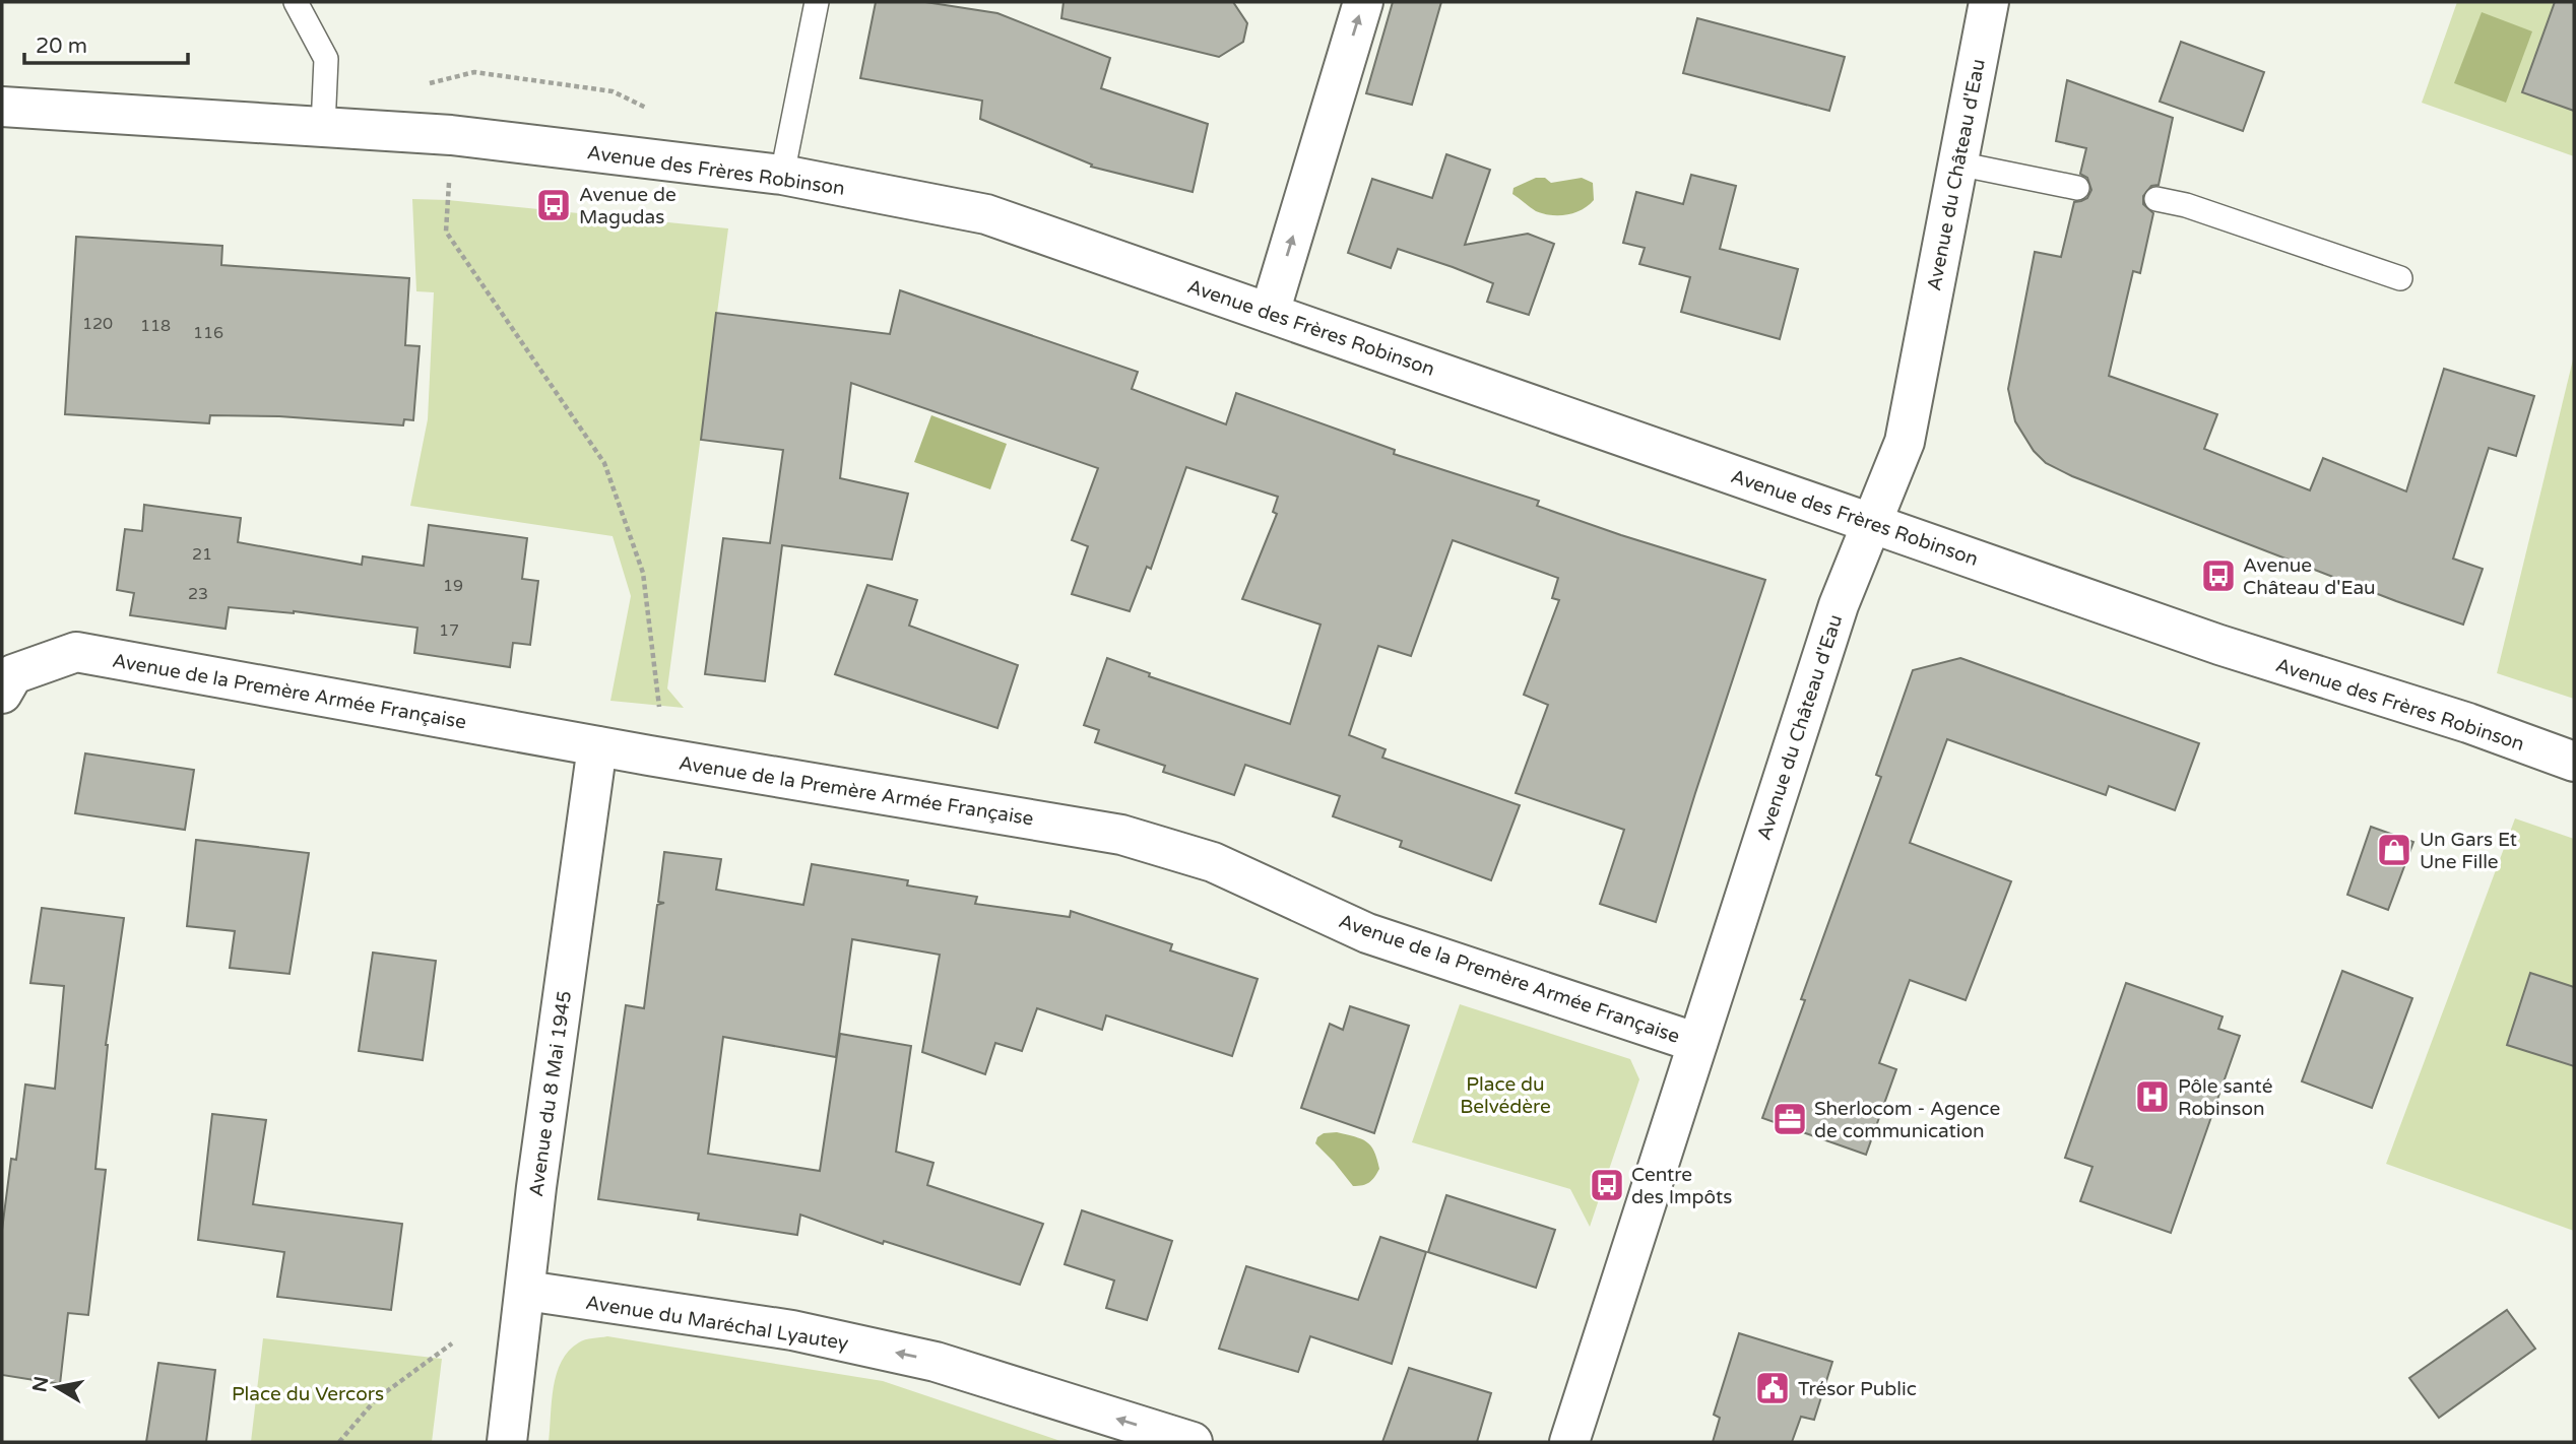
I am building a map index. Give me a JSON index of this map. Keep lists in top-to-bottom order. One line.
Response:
{"streets":{"street":["Avenue des Frères Robinson","Avenue du Château d'Eau","Avenue de la Premère Armée Française","Avenue du 8 Mai 1945","Avenue du Maréchal Lyautey"]},"crossings":[["Avenue des Frères Robinson","Avenue du Château d'Eau"],["Avenue du Château d'Eau","Avenue de la Premère Armée Française"],["Avenue de la Premère Armée Française","Avenue du 8 Mai 1945"],["Avenue du 8 Mai 1945","Avenue du Maréchal Lyautey"]],"one_way":["Avenue du Maréchal Lyautey"],"parks":["Place du Belvédère","Place du Vercors"],"places":{"bus stop":["Avenue de Magudas","Avenue Château d'Eau","Centre des Impôts"],"shop":["Un Gars Et Une Fille"],"hospital":["Pôle santé Robinson"],"office":["Sherlocom - Agence de communication"],"public building":["Trésor Public"]},"house_numbers":["120","118","116","21","19","23","17"],"scale_bar":"20 m","north":"left"}
